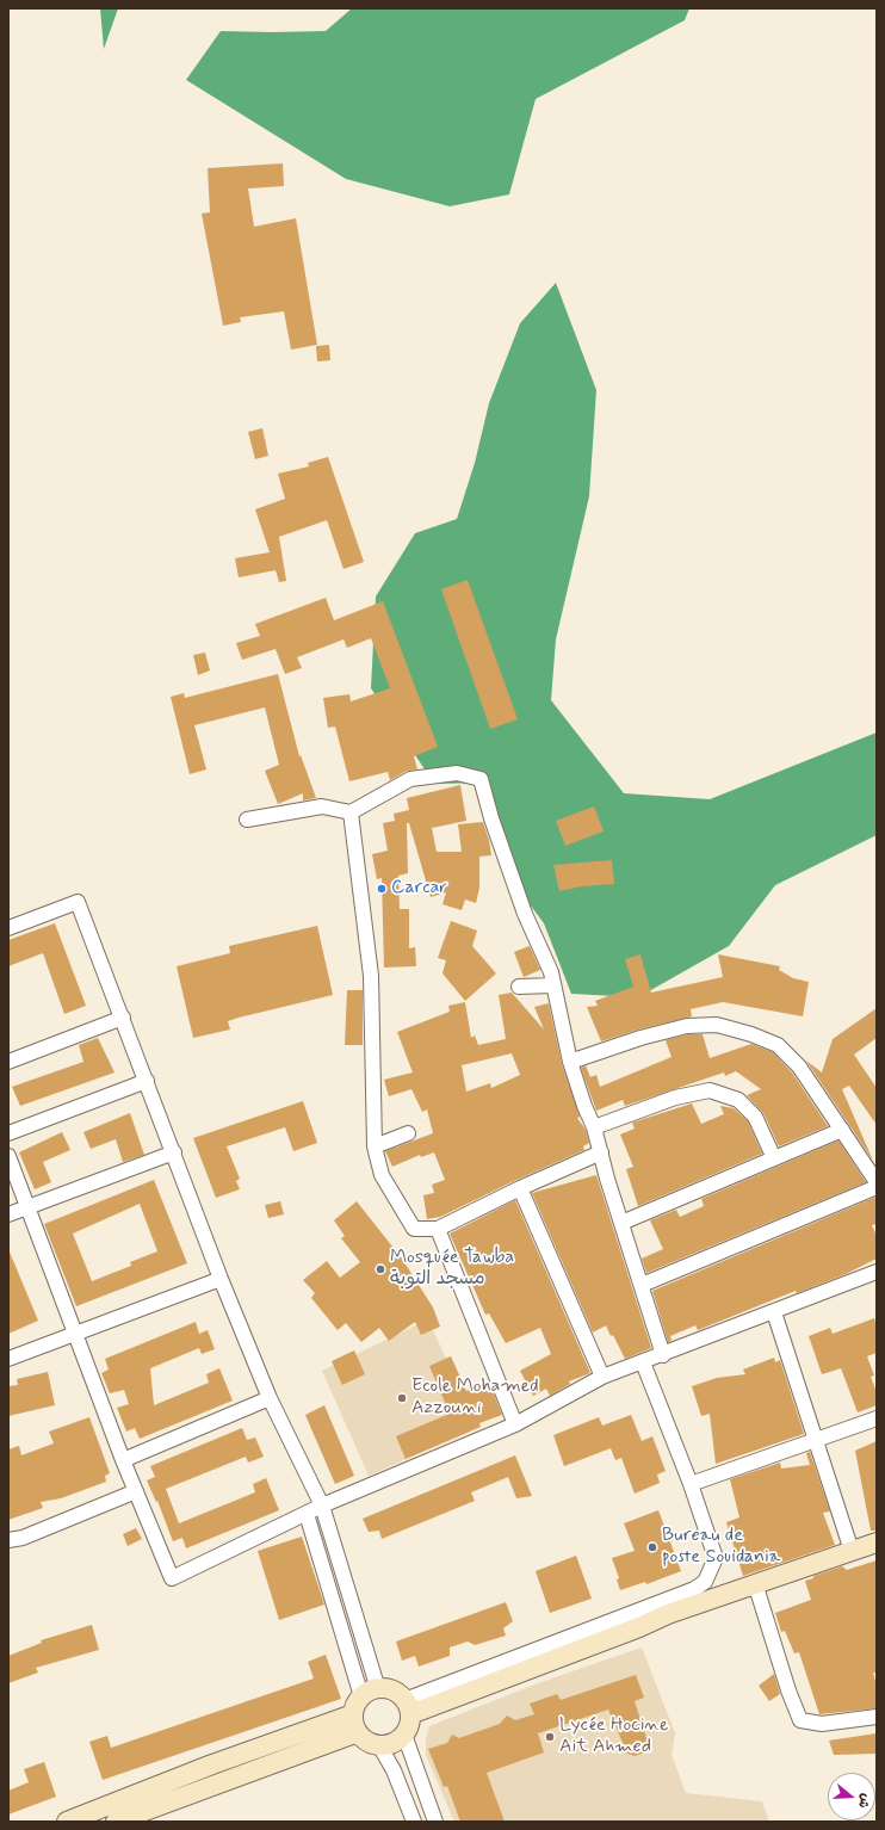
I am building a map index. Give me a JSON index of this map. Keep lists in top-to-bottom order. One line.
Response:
{"places":["Carcar","Mosquée Tawba مسجد التوبة","Ecole Mohamed Azzouni","Bureau de poste Souidania","Lycée Hocine Ait Ahmed"],"north":"right"}
